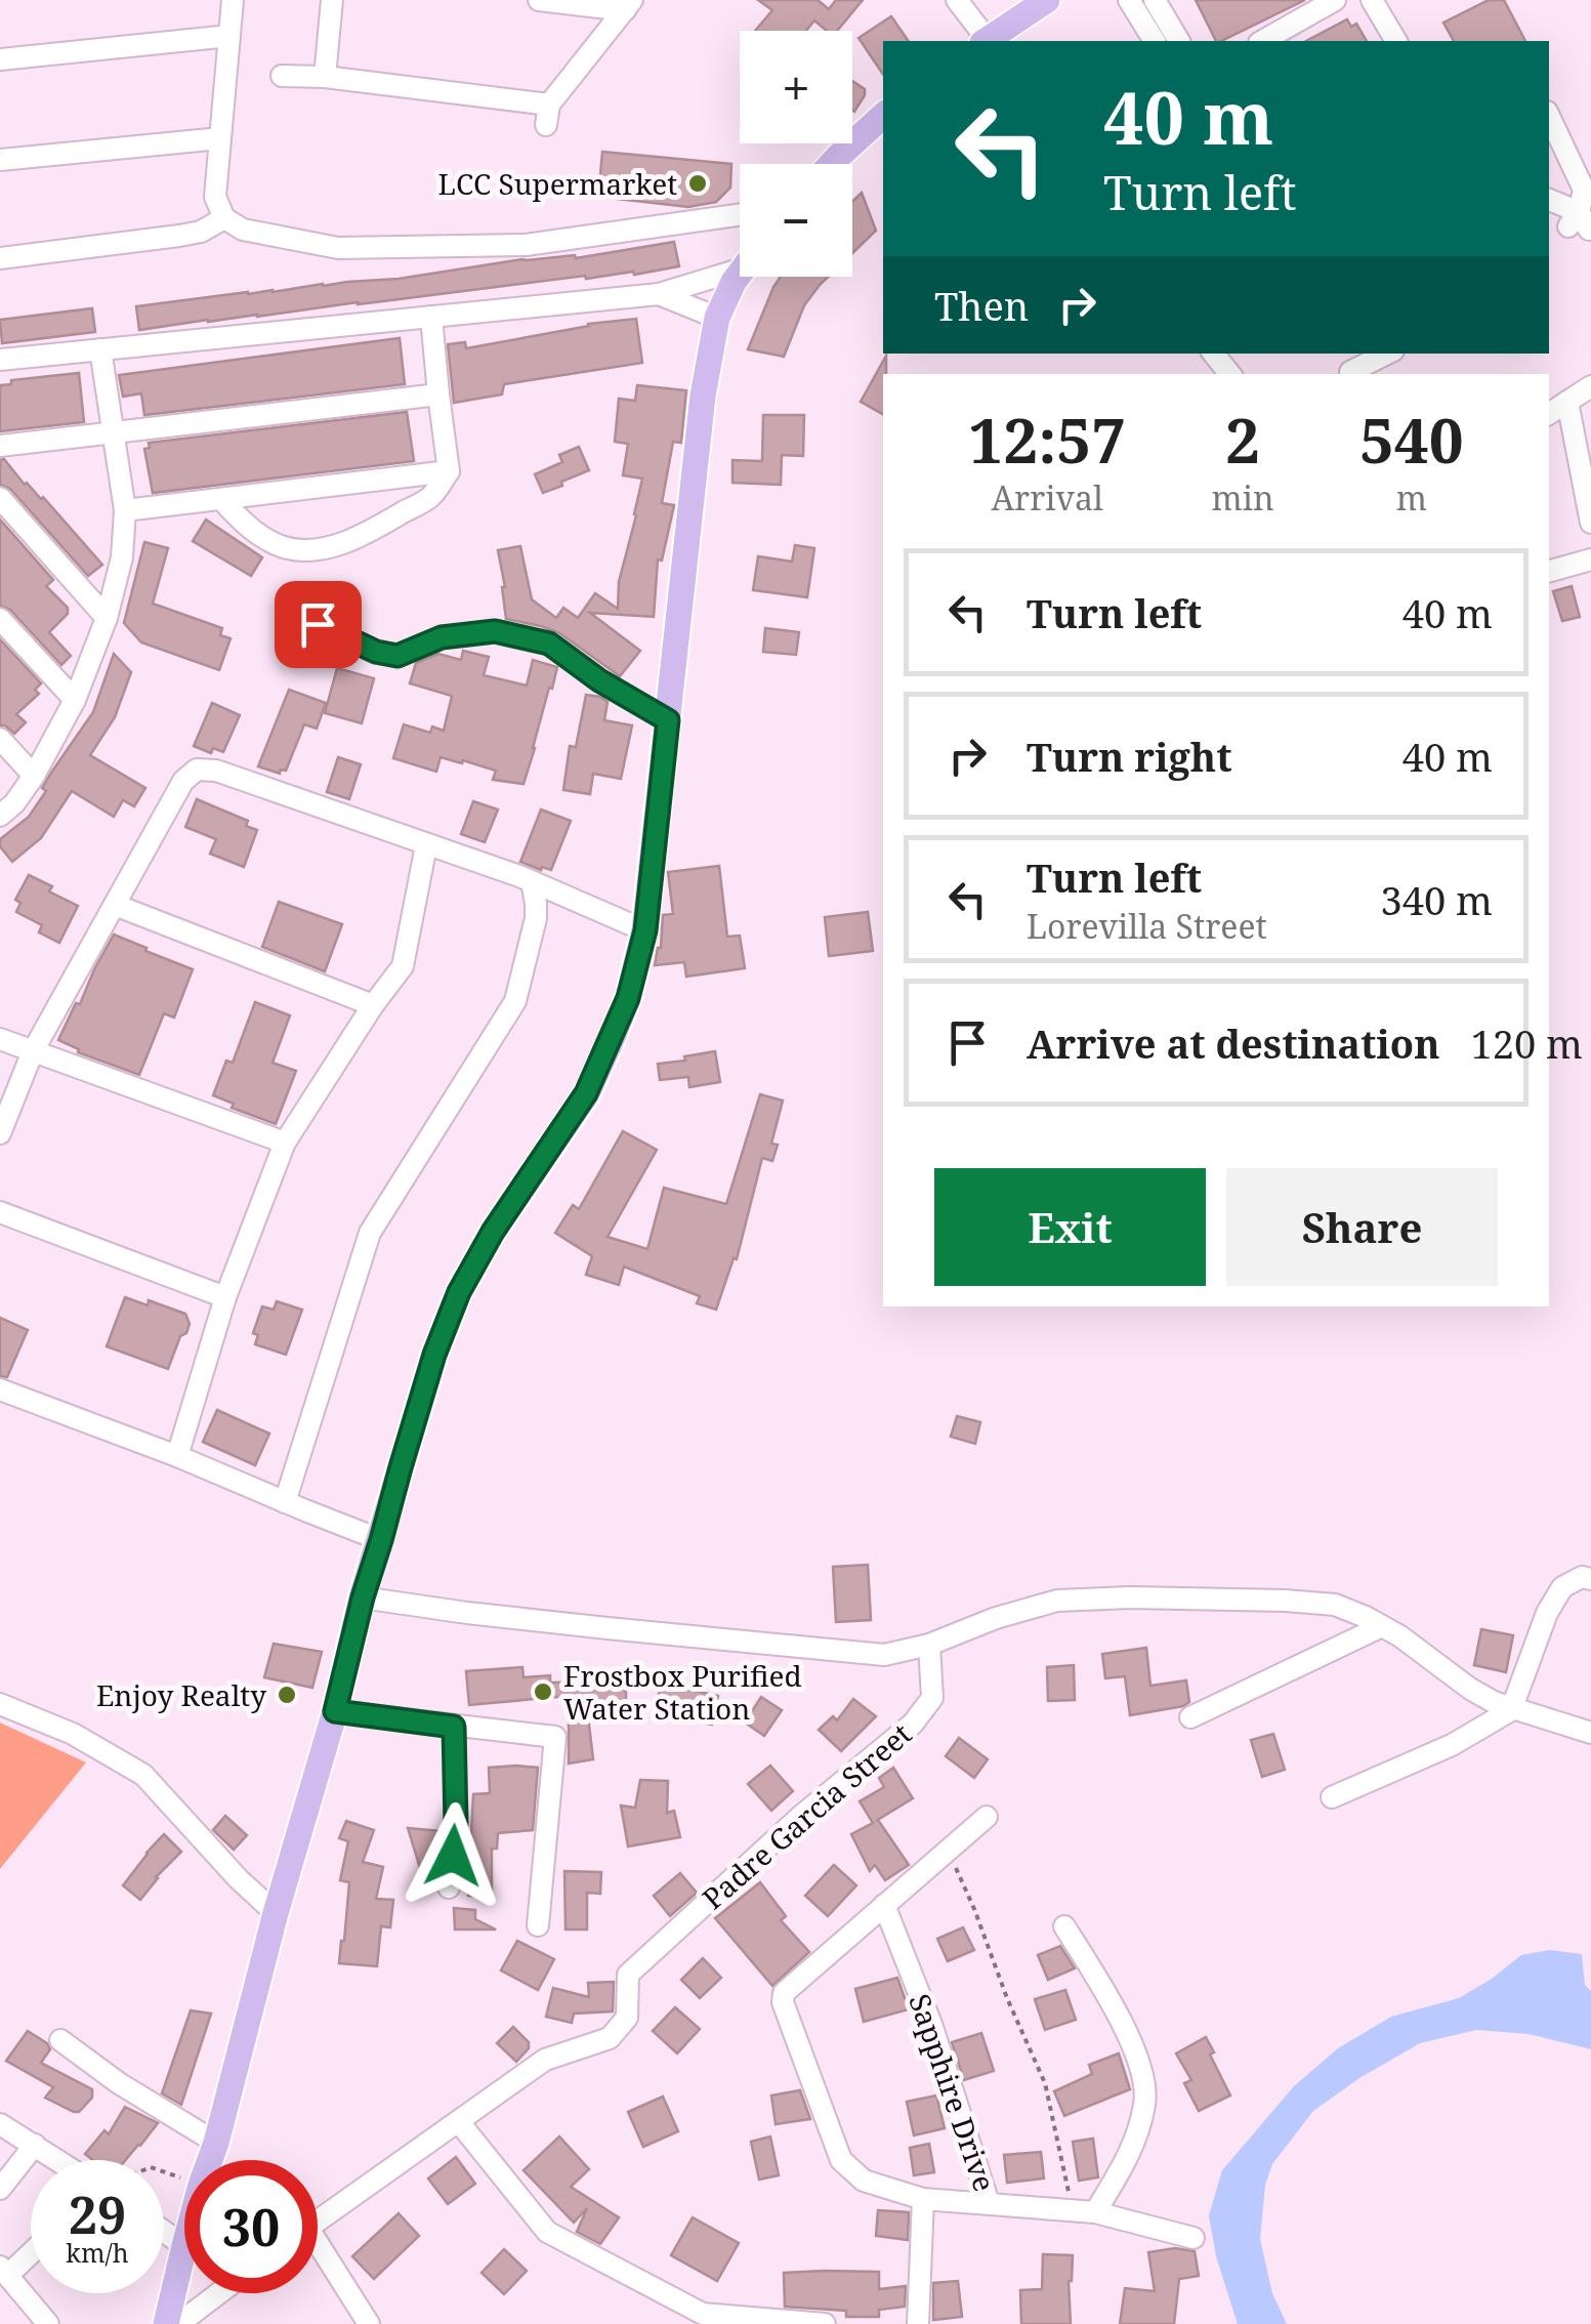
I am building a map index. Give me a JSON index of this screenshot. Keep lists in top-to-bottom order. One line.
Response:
{"streets":{"street":["Padre Garcia Street","Sapphire Drive"]},"places":["LCC Supermarket","Frostbox Purified Water Station","Enjoy Realty"],"page":{"map_buttons":["+","−"],"turn":["40 m","Turn left"],"then":"Then","eta":["12:57","Arrival","2","min","540","m"],"list":[{"name":"Turn left","value":"40 m"},{"name":"Turn right","value":"40 m"},{"name":"Turn left","note":"Lorevilla Street","value":"340 m"},{"name":"Arrive at destination","value":"120 m"}],"buttons":["Exit","Share"],"speed":"29 km/h","limit":"30"}}
